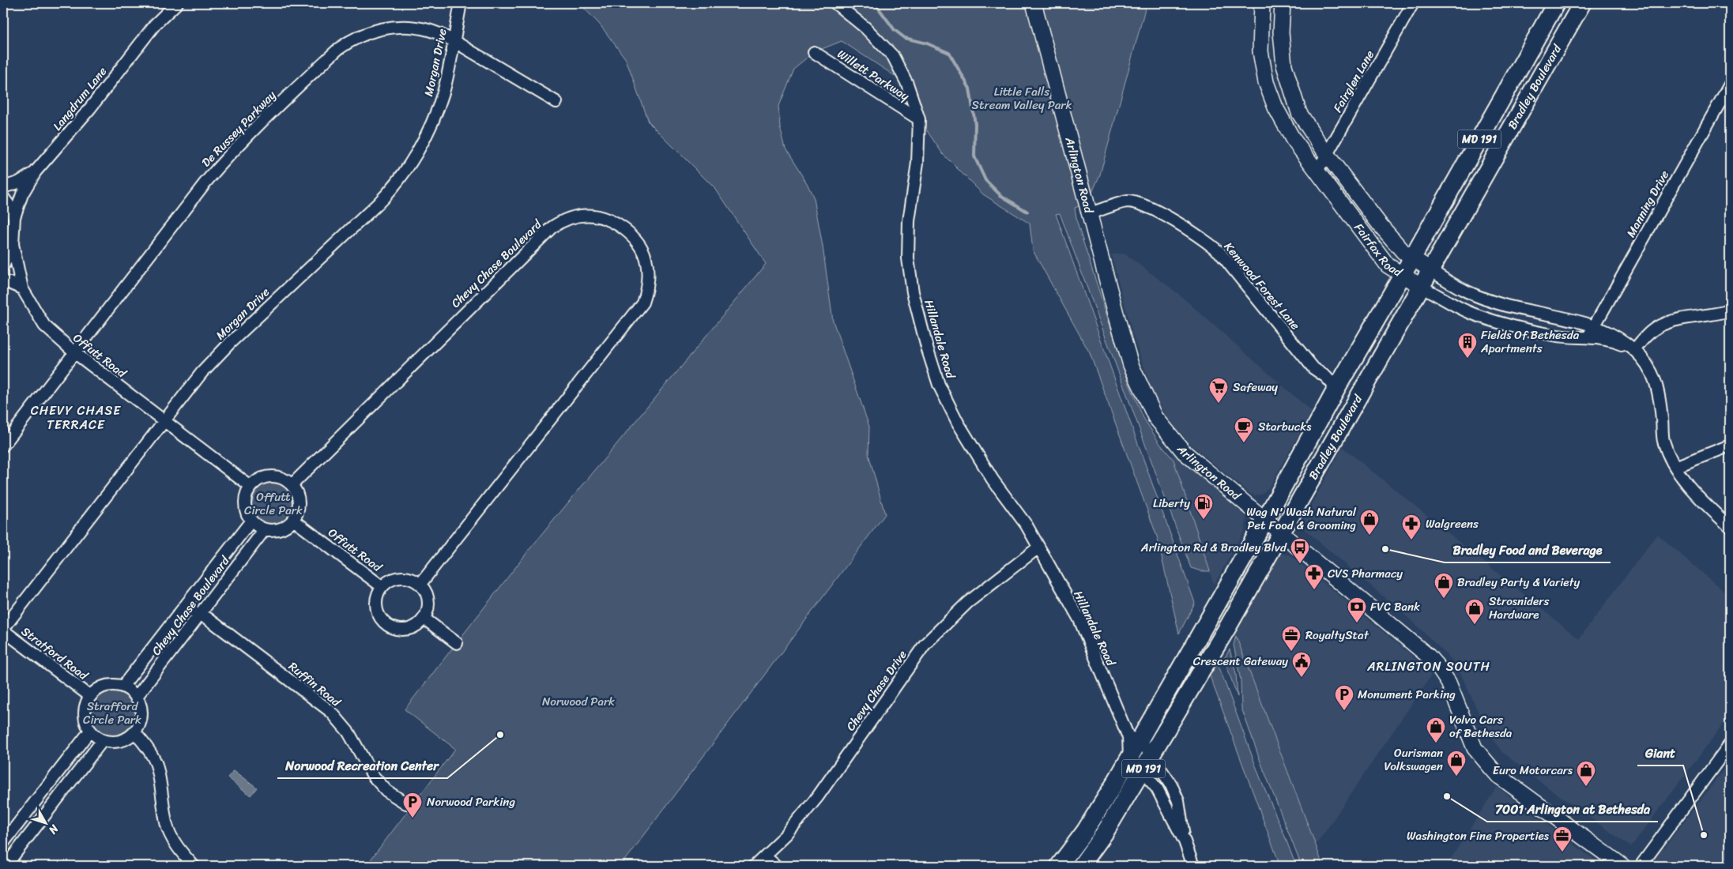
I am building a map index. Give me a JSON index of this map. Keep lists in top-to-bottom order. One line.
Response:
{"streets":{"main road":["Bradley Boulevard","MD 191","Arlington Road","Fairfax Road"],"street":["Morgan Drive","Willett Parkway","Fairglen Lane","Langdrum Lane","De Russey Parkway","Manning Drive","Chevy Chase Boulevard","Kenwood Forest Lane","Hillandale Road","Offutt Road","Stratford Road","Ruffin Road","Chevy Chase Drive"]},"crossings":[["Morgan Drive","De Russey Parkway"],["Morgan Drive","Offutt Road"],["Morgan Drive","Stratford Road"],["Willett Parkway","Hillandale Road"],["Fairglen Lane","Fairfax Road"],["Bradley Boulevard","Arlington Road"],["Bradley Boulevard","Fairfax Road"],["Bradley Boulevard","Kenwood Forest Lane"],["Bradley Boulevard","Hillandale Road"],["Langdrum Lane","Offutt Road"],["De Russey Parkway","Offutt Road"],["Arlington Road","Kenwood Forest Lane"],["Manning Drive","Fairfax Road"],["Chevy Chase Boulevard","Offutt Road"],["Chevy Chase Boulevard","Stratford Road"],["Chevy Chase Boulevard","Ruffin Road"],["Hillandale Road","Chevy Chase Drive"]],"districts":["CHEVY CHASE TERRACE","ARLINGTON SOUTH"],"parks":["Little Falls Stream Valley Park","Offutt Circle Park","Norwood Park","Strafford Circle Park"],"places":{"building":["Fields Of Bethesda Apartments"],"supermarket":["Safeway"],"cafe":["Starbucks"],"fuel station":["Liberty"],"shop":["Wag N' Wash Natural Pet Food & Grooming","Bradley Party & Variety","Strosniders Hardware","Volvo Cars of Bethesda","Ourisman Volkswagen","Euro Motorcars"],"pharmacy":["Walgreens","CVS Pharmacy"],"other":["Bradley Food and Beverage","Norwood Recreation Center","7001 Arlington at Bethesda","Giant"],"bus stop":["Arlington Rd & Bradley Blvd"],"bank":["FVC Bank"],"office":["RoyaltyStat","Washington Fine Properties"],"public building":["Crescent Gateway"],"parking":["Monument Parking","Norwood Parking"]},"north":"bottom right"}
